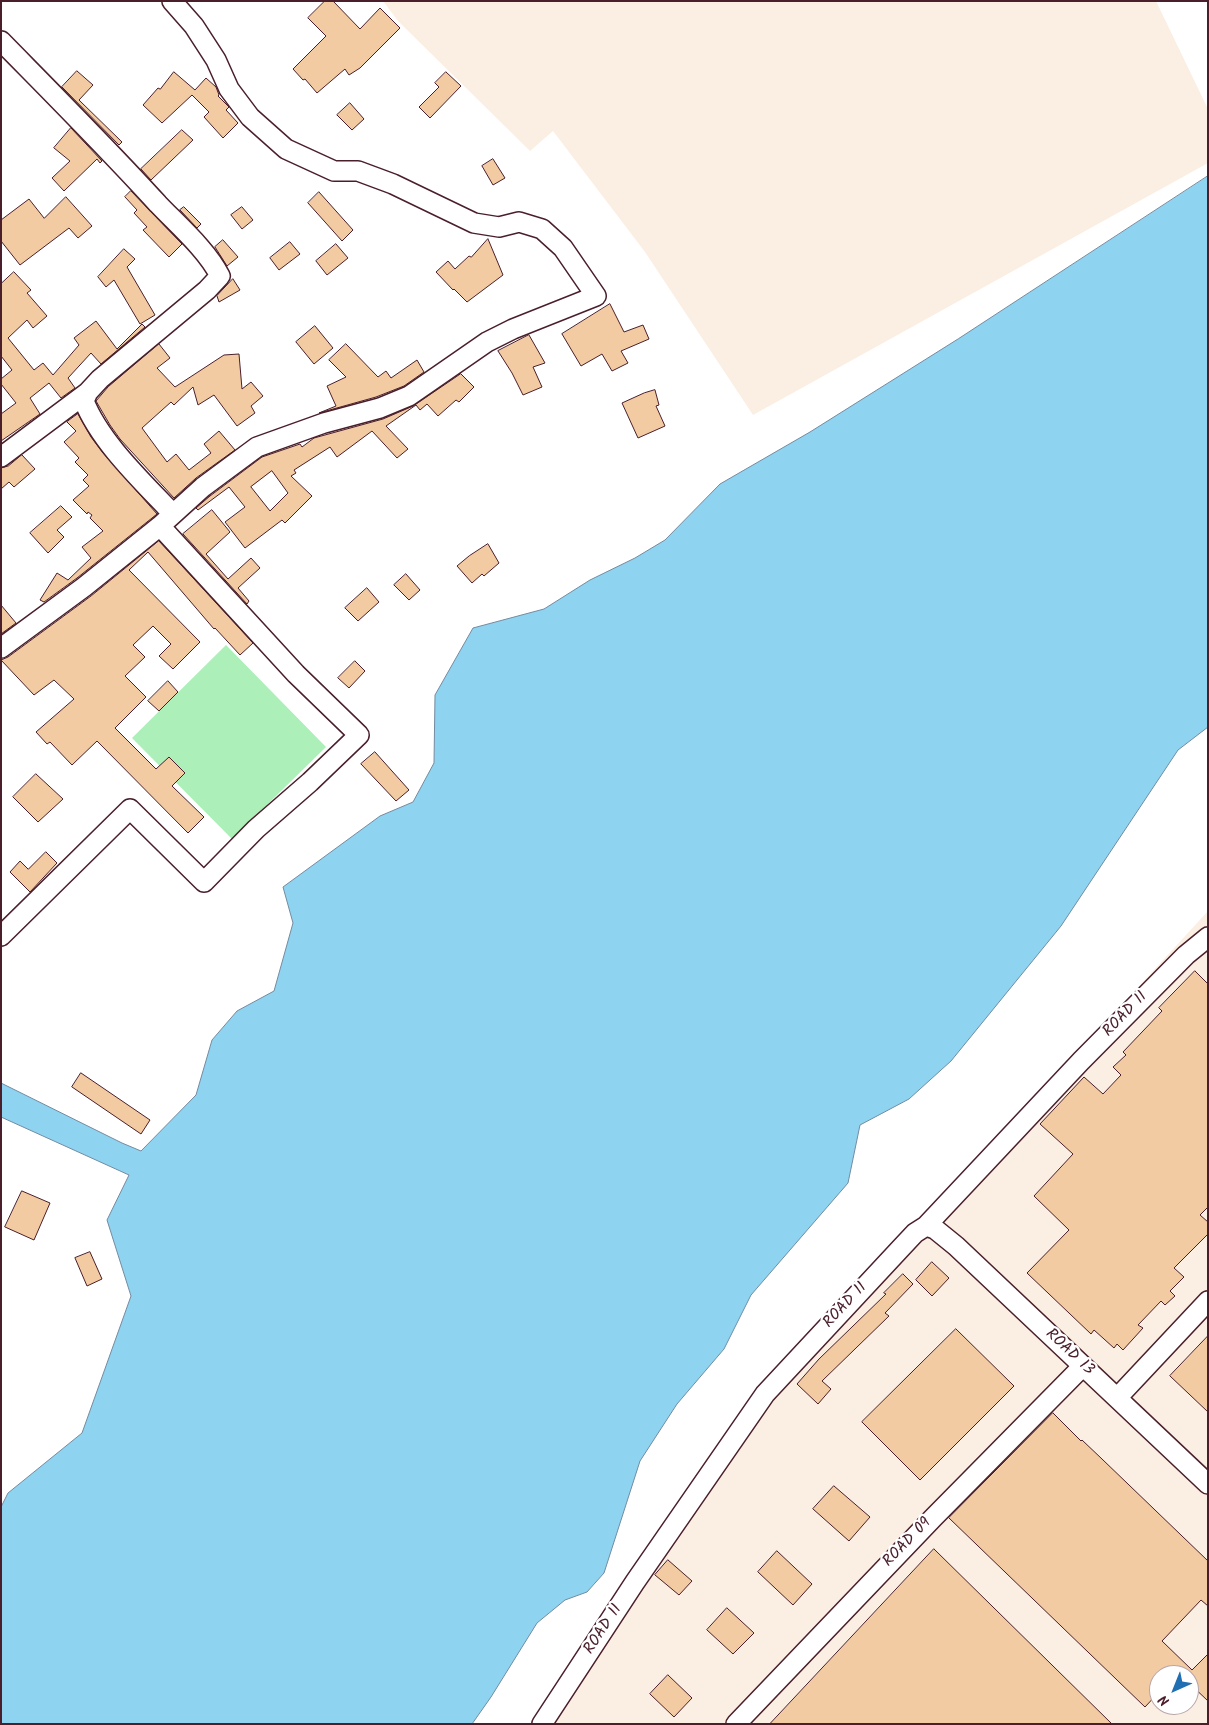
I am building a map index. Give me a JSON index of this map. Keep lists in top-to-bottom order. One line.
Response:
{"streets":{"street":["ROAD 11","ROAD 13","ROAD 09"]},"crossings":[["ROAD 11","ROAD 13"],["ROAD 13","ROAD 09"]],"north":"bottom left"}
